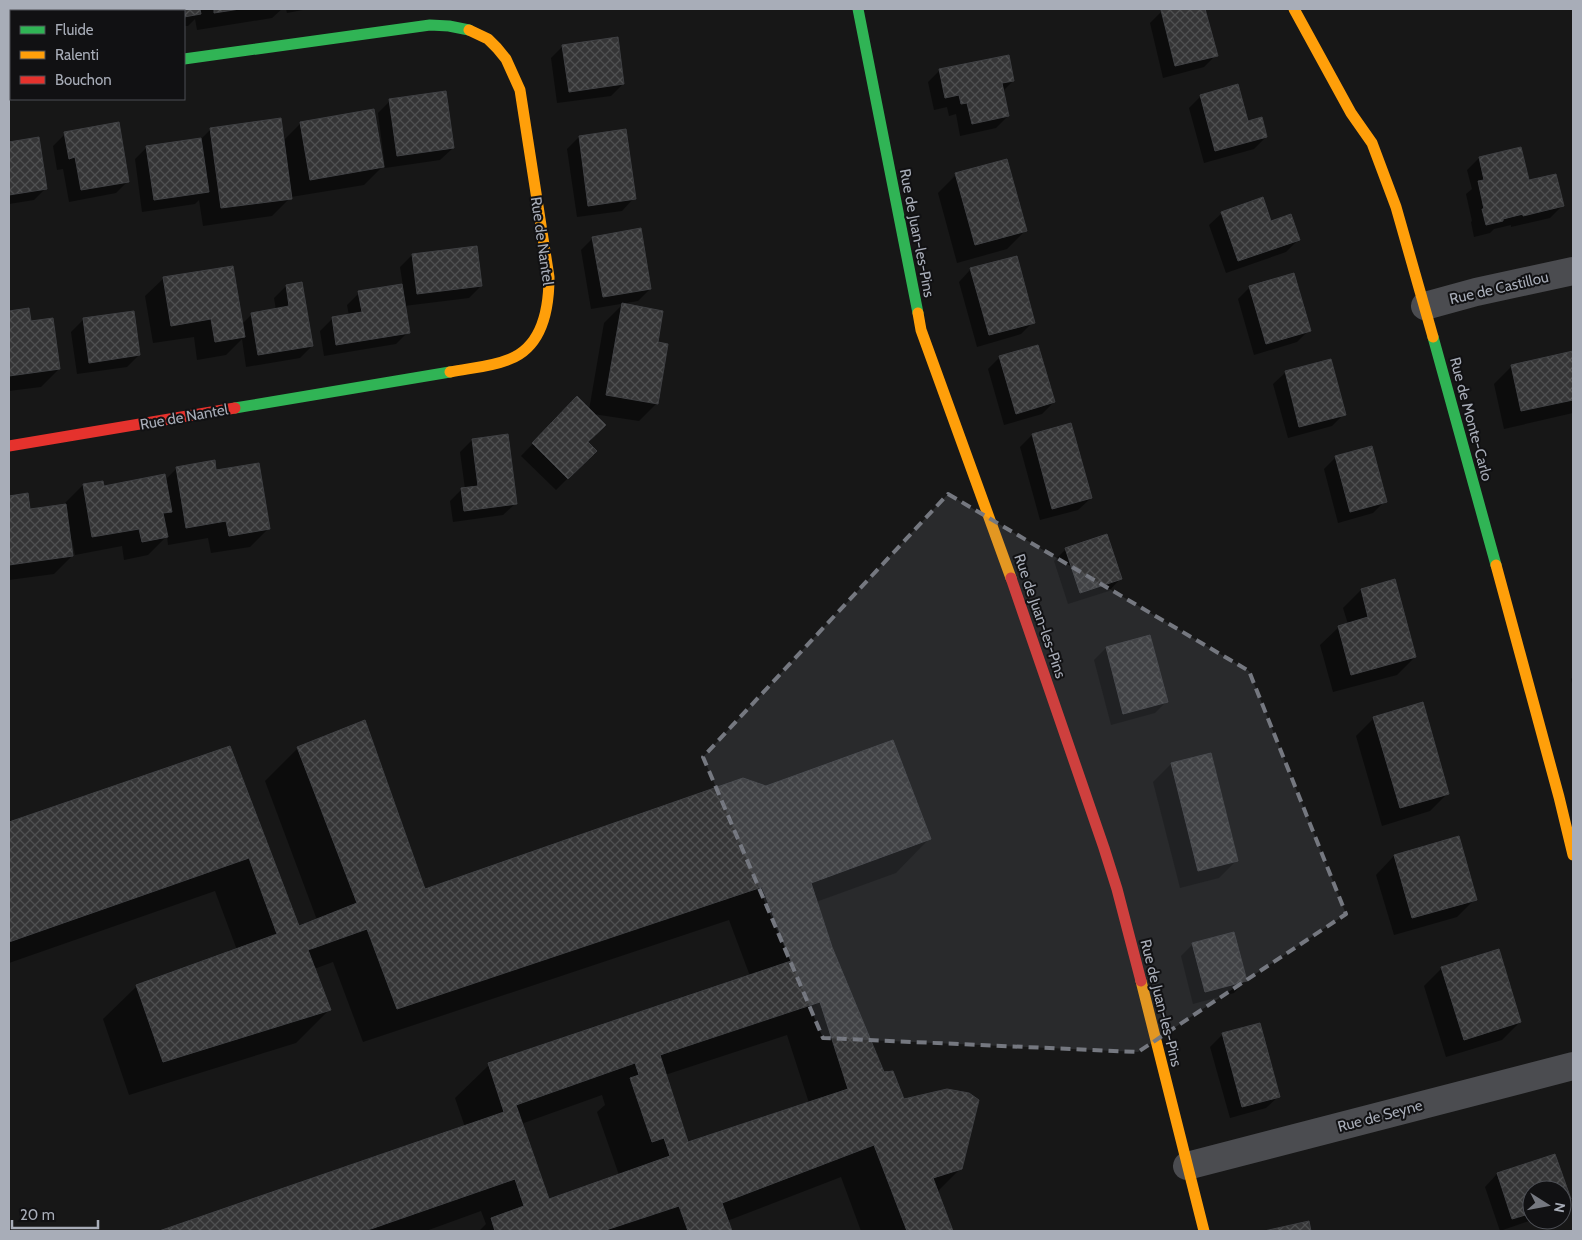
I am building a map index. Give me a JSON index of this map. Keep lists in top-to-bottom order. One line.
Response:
{"streets":{"street":["Rue de Juan-les-Pins","Rue de Nantel","Rue de Castillou","Rue de Monte-Carlo","Rue de Seyne"]},"crossings":[["Rue de Juan-les-Pins","Rue de Seyne"],["Rue de Castillou","Rue de Monte-Carlo"]],"legend":["Fluide","Ralenti","Bouchon"],"scale_bar":"20 m","north":"right"}
